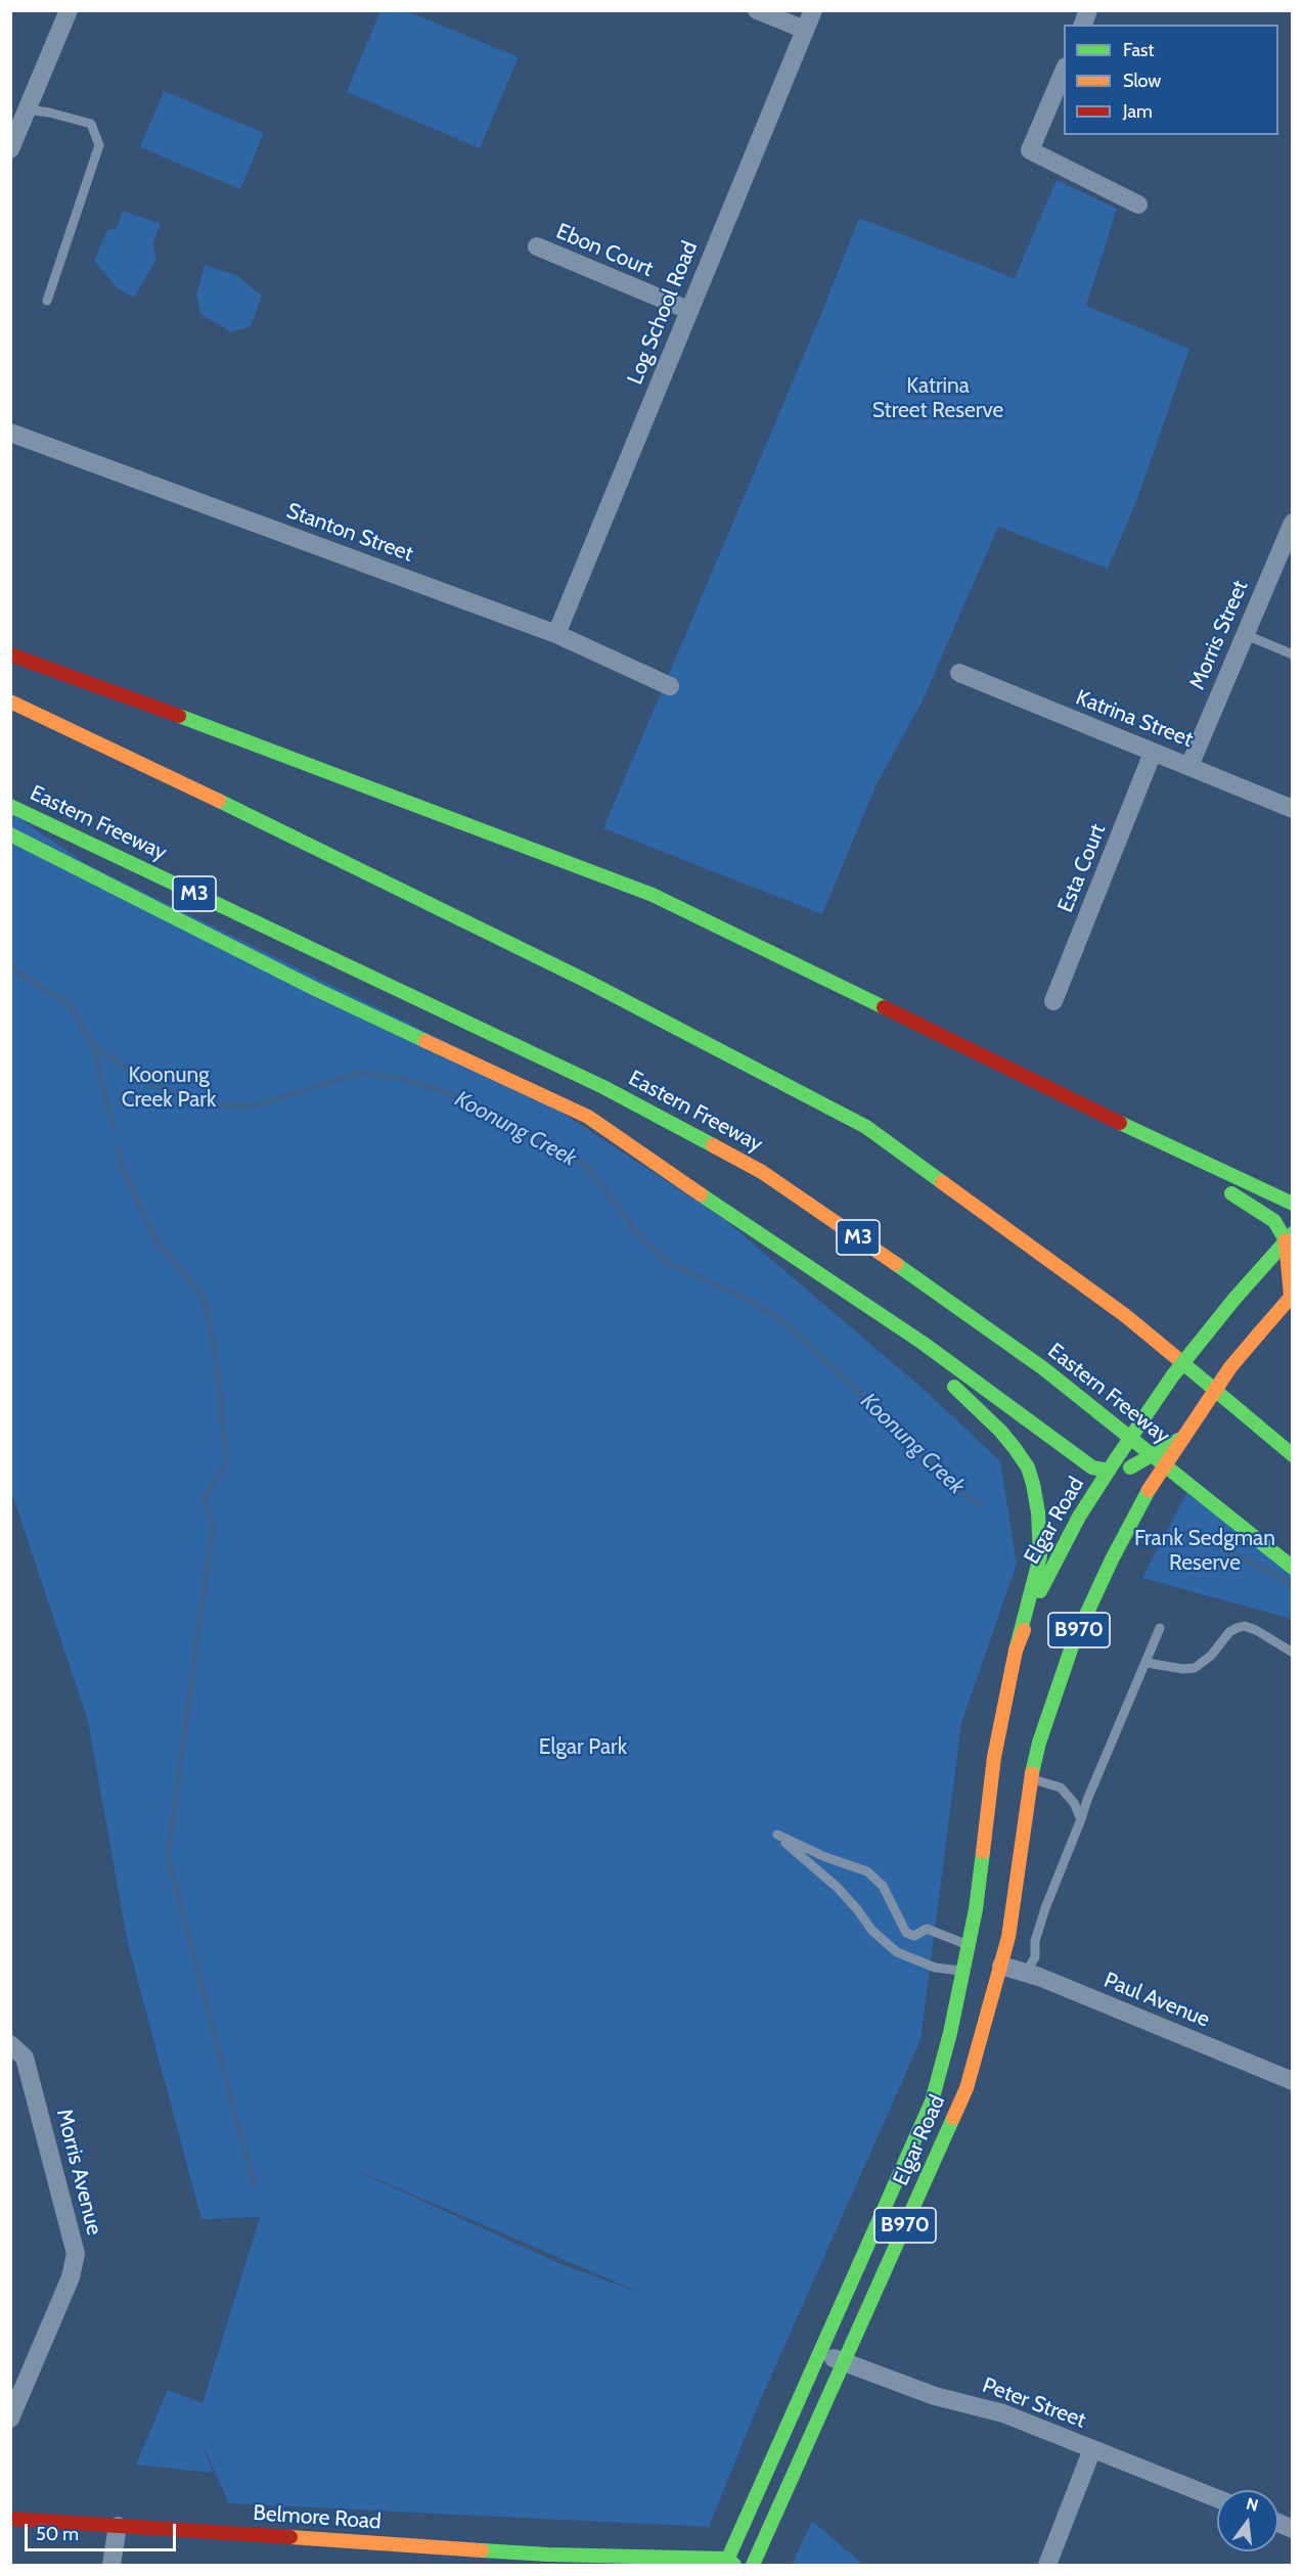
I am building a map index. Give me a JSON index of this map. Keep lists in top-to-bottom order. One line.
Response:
{"streets":{"main road":["Eastern Freeway","M3","Elgar Road","B970","Belmore Road"],"street":["Ebon Court","Log School Road","Stanton Street","Morris Street","Katrina Street","Esta Court","Paul Avenue","Morris Avenue","Peter Street"]},"crossings":[["Ebon Court","Log School Road"],["Log School Road","Stanton Street"],["Morris Street","Katrina Street"],["Katrina Street","Esta Court"],["Elgar Road","Paul Avenue"],["Elgar Road","Peter Street"],["Elgar Road","Belmore Road"]],"water":["Koonung Creek"],"parks":["Katrina Street Reserve","Koonung Creek Park","Frank Sedgman Reserve","Elgar Park"],"legend":["Fast","Slow","Jam"],"scale_bar":"50 m","north":"top"}
